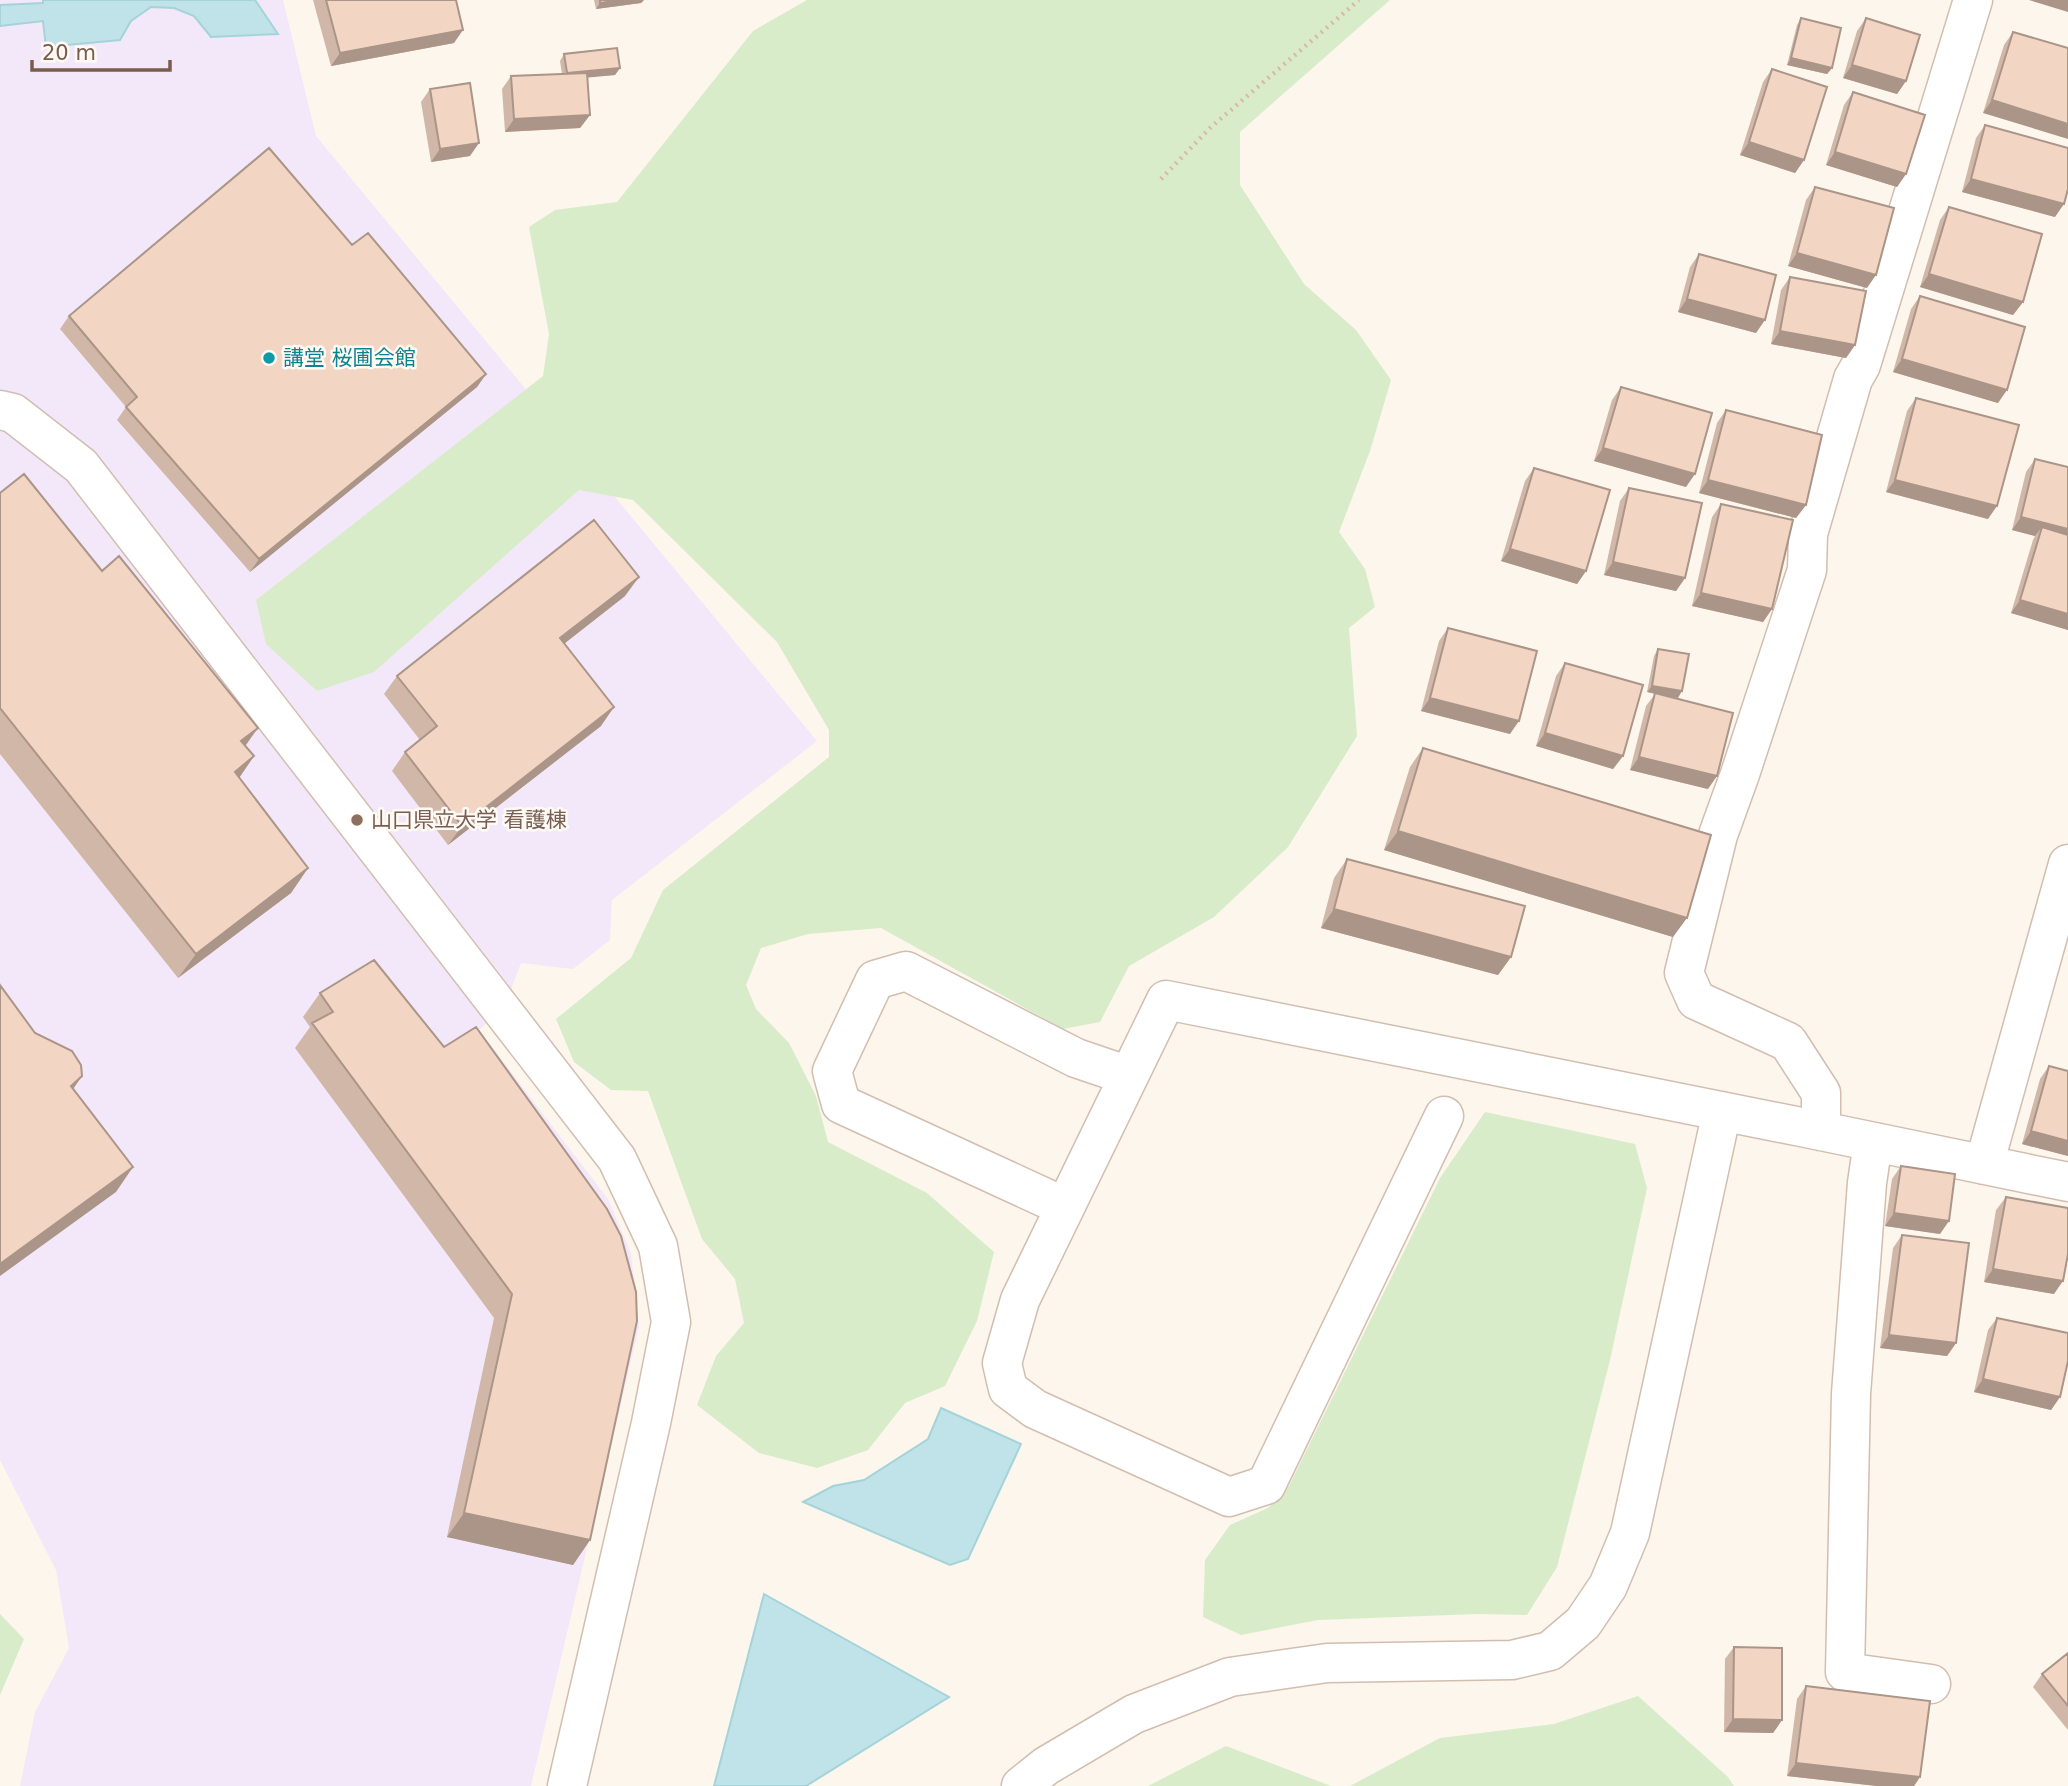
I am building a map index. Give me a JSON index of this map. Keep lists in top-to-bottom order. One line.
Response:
{"places":["講堂 桜圃会館","山口県立大学 看護棟"],"scale_bar":"20 m"}
